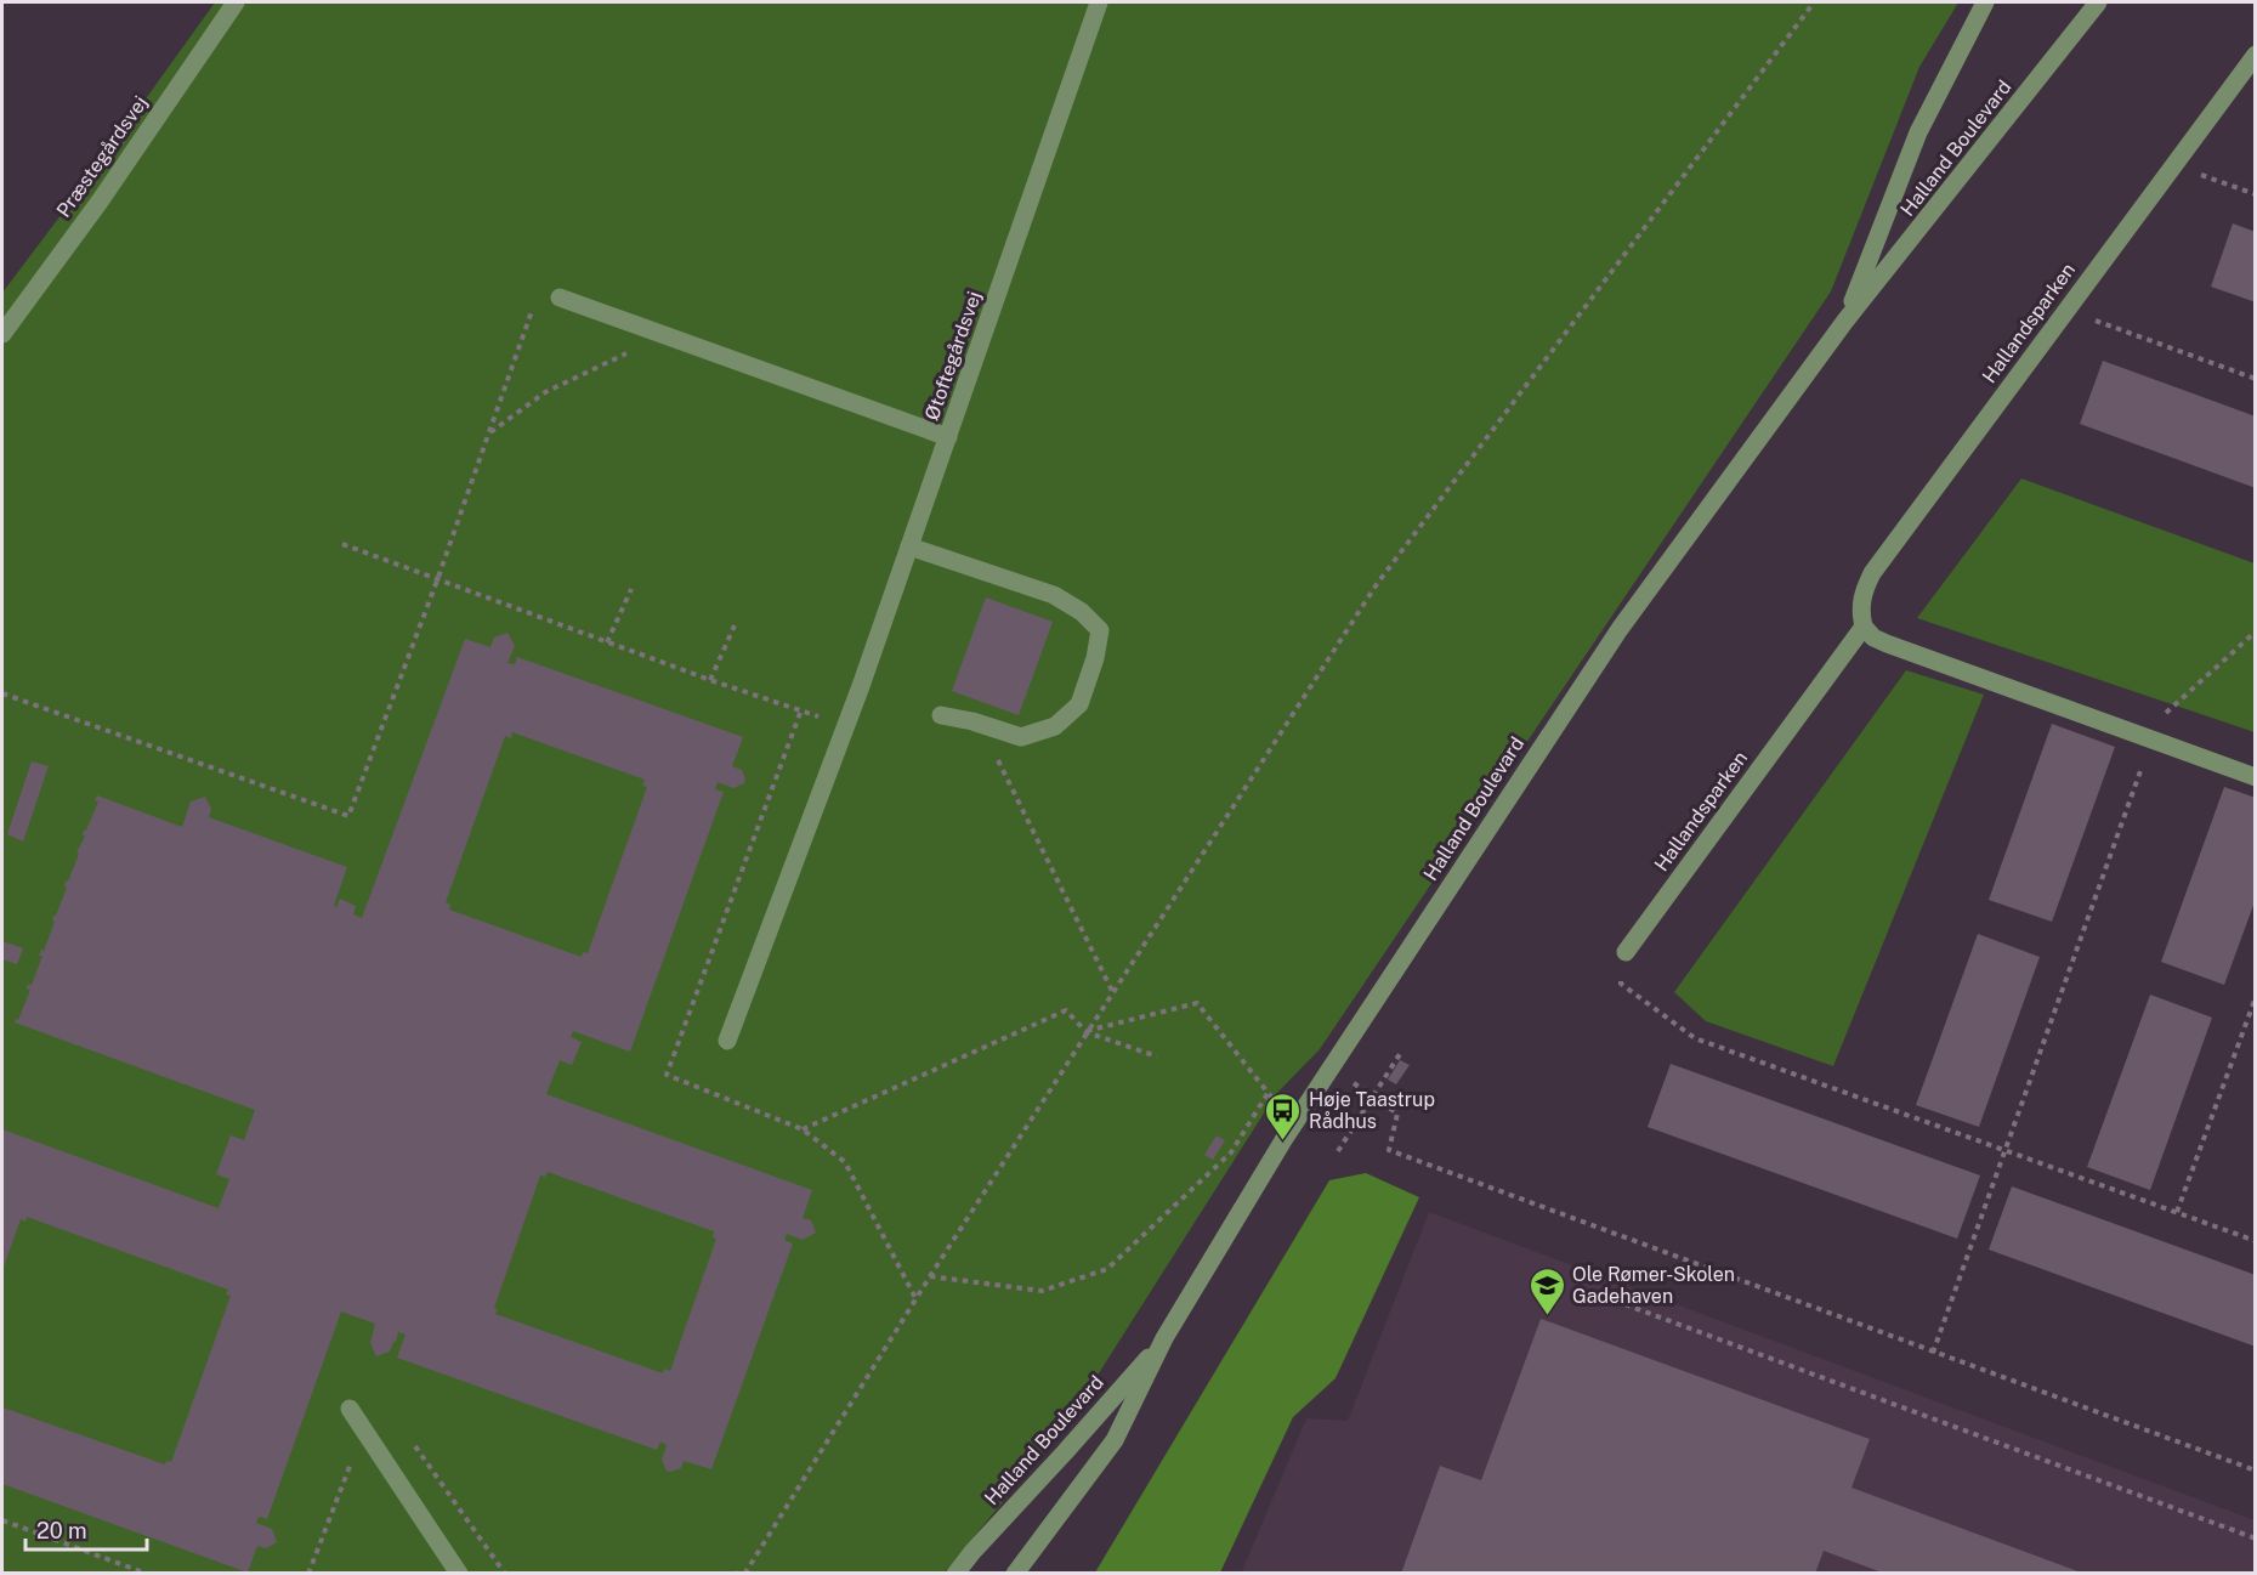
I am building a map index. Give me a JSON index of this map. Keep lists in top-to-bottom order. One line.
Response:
{"streets":{"street":["Halland Boulevard","Præstegårdsvej","Hallandsparken","Øtoftegårdsvej"]},"places":{"bus stop":["Høje Taastrup Rådhus"],"school or university":["Ole Rømer-Skolen Gadehaven"]},"scale_bar":"20 m"}
